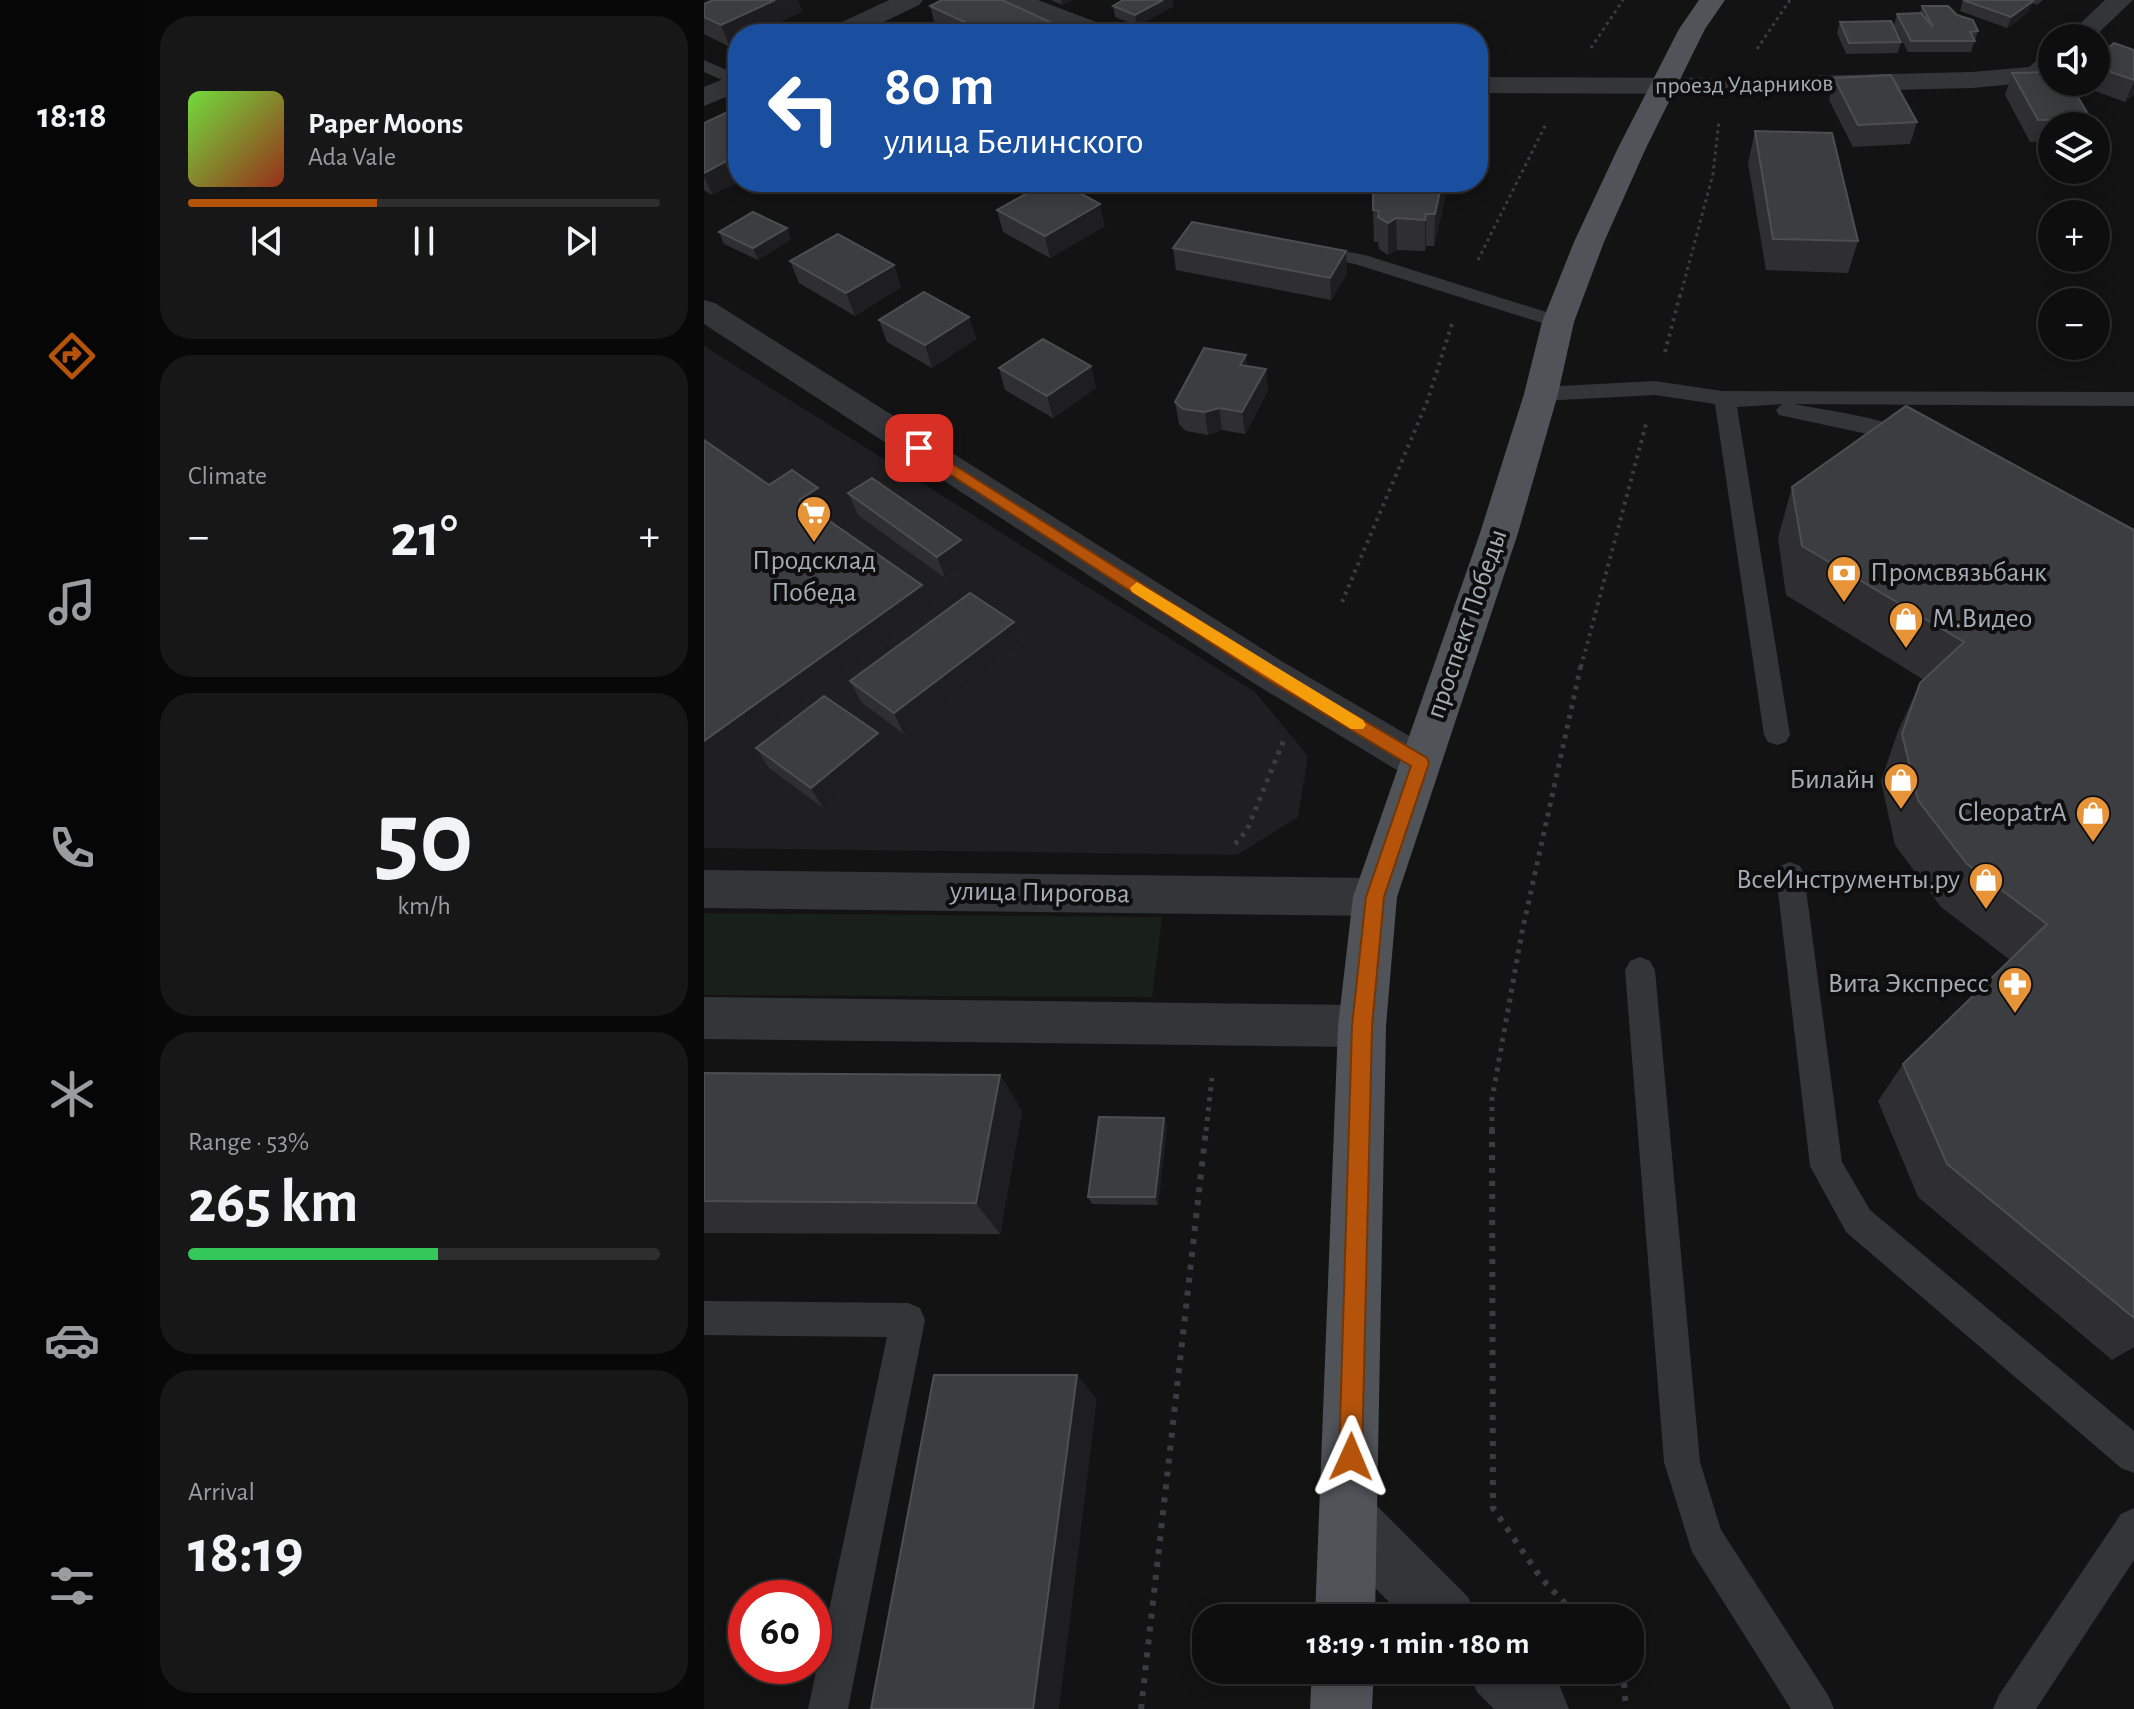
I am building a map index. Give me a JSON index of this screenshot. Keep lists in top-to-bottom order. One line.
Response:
{"streets":{"main road":["проспект Победы"],"street":["проезд Ударников","улица Пирогова"]},"crossings":[["проезд Ударников","проспект Победы"],["проспект Победы","улица Пирогова"]],"places":{"supermarket":["Продсклад Победа"],"bank":["Промсвязьбанк"],"shop":["М.Видео","Билайн","CleopatrA","ВсеИнструменты.ру"],"pharmacy":["Вита Экспресс"]},"page":{"tabs":"18:18","map_buttons":["+","−"],"turn":["80 m","улица Белинского"],"song":["Paper Moons","Ada Vale"],"tile":["Climate",["50","km/h"],["Range · 53%","265 km"],["Arrival","18:19"]],"heat":["−","21°","+"],"limit":"60","trip":"18:19 · 1 min · 180 m"}}
